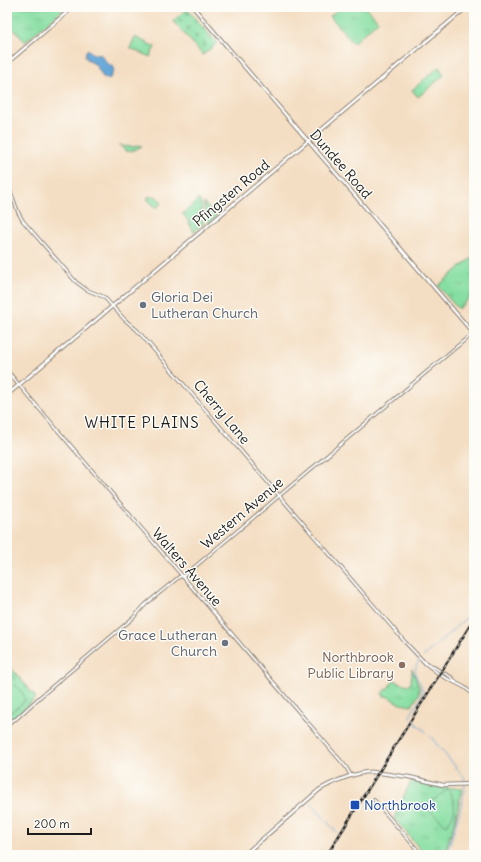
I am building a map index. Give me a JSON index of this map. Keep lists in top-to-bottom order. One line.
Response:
{"streets":{"main road":["Dundee Road","Pfingsten Road","Walters Avenue"],"street":["Cherry Lane","Western Avenue"]},"crossings":[["Dundee Road","Pfingsten Road"],["Dundee Road","Western Avenue"],["Pfingsten Road","Cherry Lane"],["Pfingsten Road","Walters Avenue"],["Cherry Lane","Western Avenue"],["Western Avenue","Walters Avenue"]],"districts":["WHITE PLAINS"],"places":{"other":["Gloria Dei Lutheran Church","Grace Lutheran Church","Northbrook Public Library"],"transit":["Northbrook"]},"scale_bar":"200 m"}
